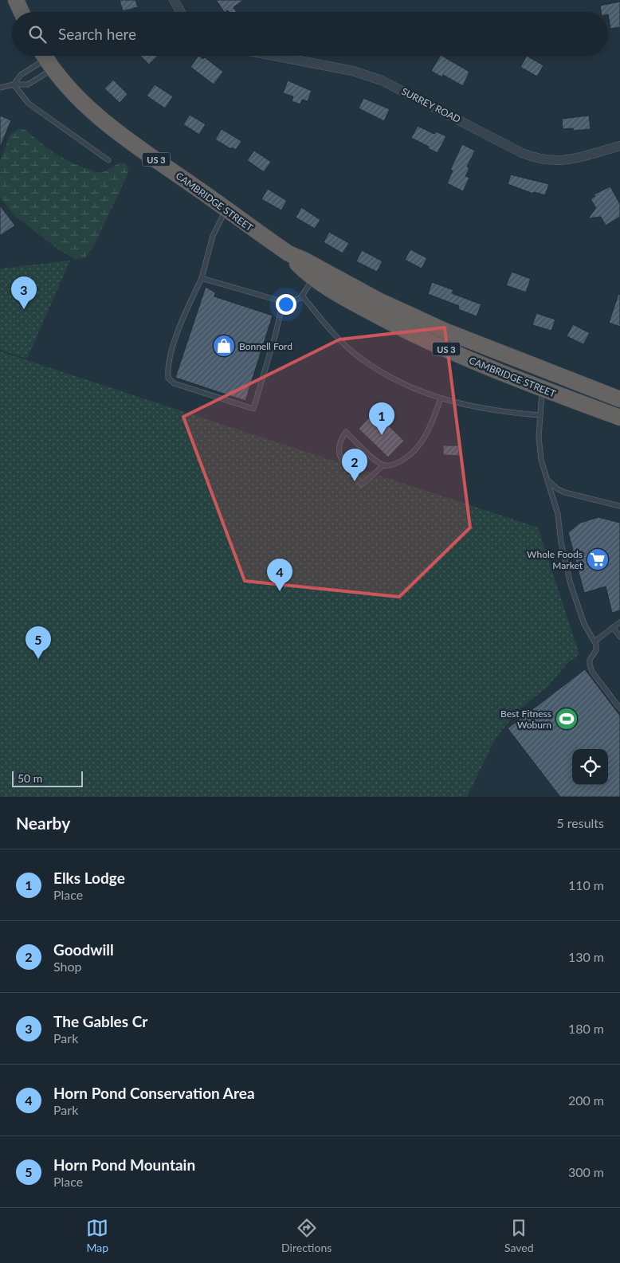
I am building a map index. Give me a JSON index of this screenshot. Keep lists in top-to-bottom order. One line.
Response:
{"streets":{"highway":["US 3","CAMBRIDGE STREET"],"street":["SURREY ROAD"]},"places":{"shop":["Bonnell Ford"],"supermarket":["Whole Foods Market"],"sports":["Best Fitness Woburn"]},"scale_bar":"50 m","page":{"search":"Search here","pins":["3","1","2","4","5"],"scale":"50 m","heading":["Nearby","5 results"],"list":[{"mark":"1","name":"Elks Lodge","note":"Place","value":"110 m"},{"mark":"2","name":"Goodwill","note":"Shop","value":"130 m"},{"mark":"3","name":"The Gables Cr","note":"Park","value":"180 m"},{"mark":"4","name":"Horn Pond Conservation Area","note":"Park","value":"200 m"},{"mark":"5","name":"Horn Pond Mountain","note":"Place","value":"300 m"}],"nav":["Map","Directions","Saved"]}}
